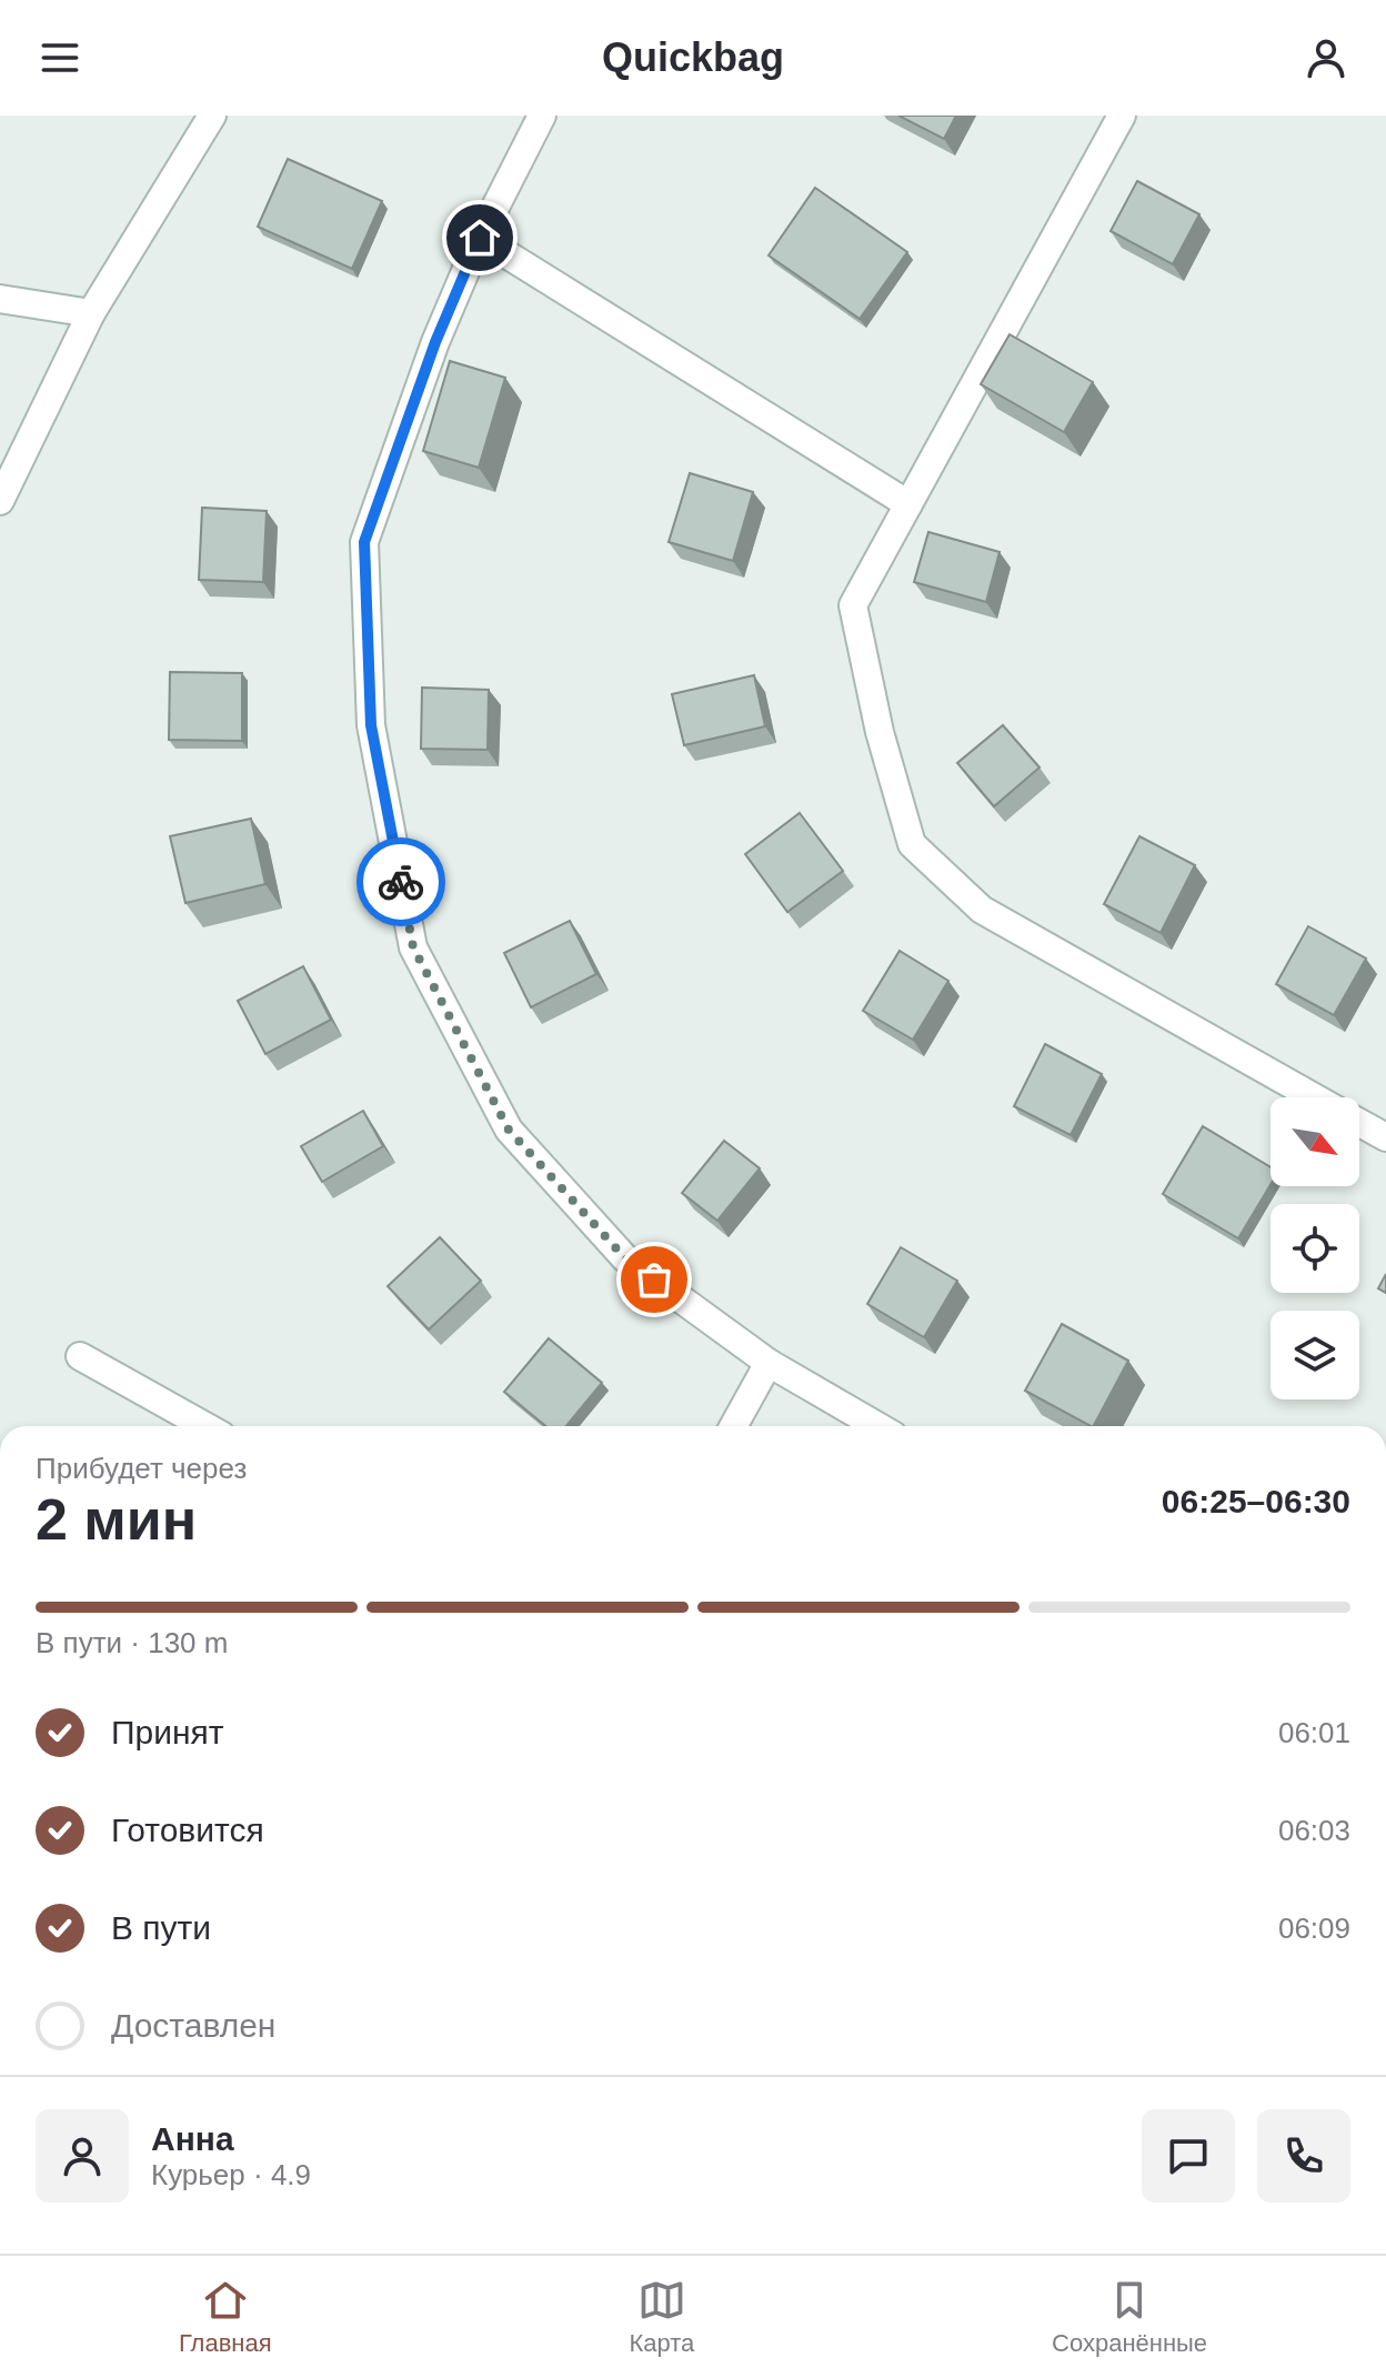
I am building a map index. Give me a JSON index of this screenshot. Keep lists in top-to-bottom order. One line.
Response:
{"north":"bottom right","page":{"header":"Quickbag","heading":["2 мин","Прибудет через","06:25–06:30"],"panel":["Анна","Курьер · 4.9"],"bar":"В пути · 130 m","list":[["Принят","06:01"],["Готовится","06:03"],["В пути","06:09"],"Доставлен"],"tabs":["Главная","Карта","Сохранённые"]}}
